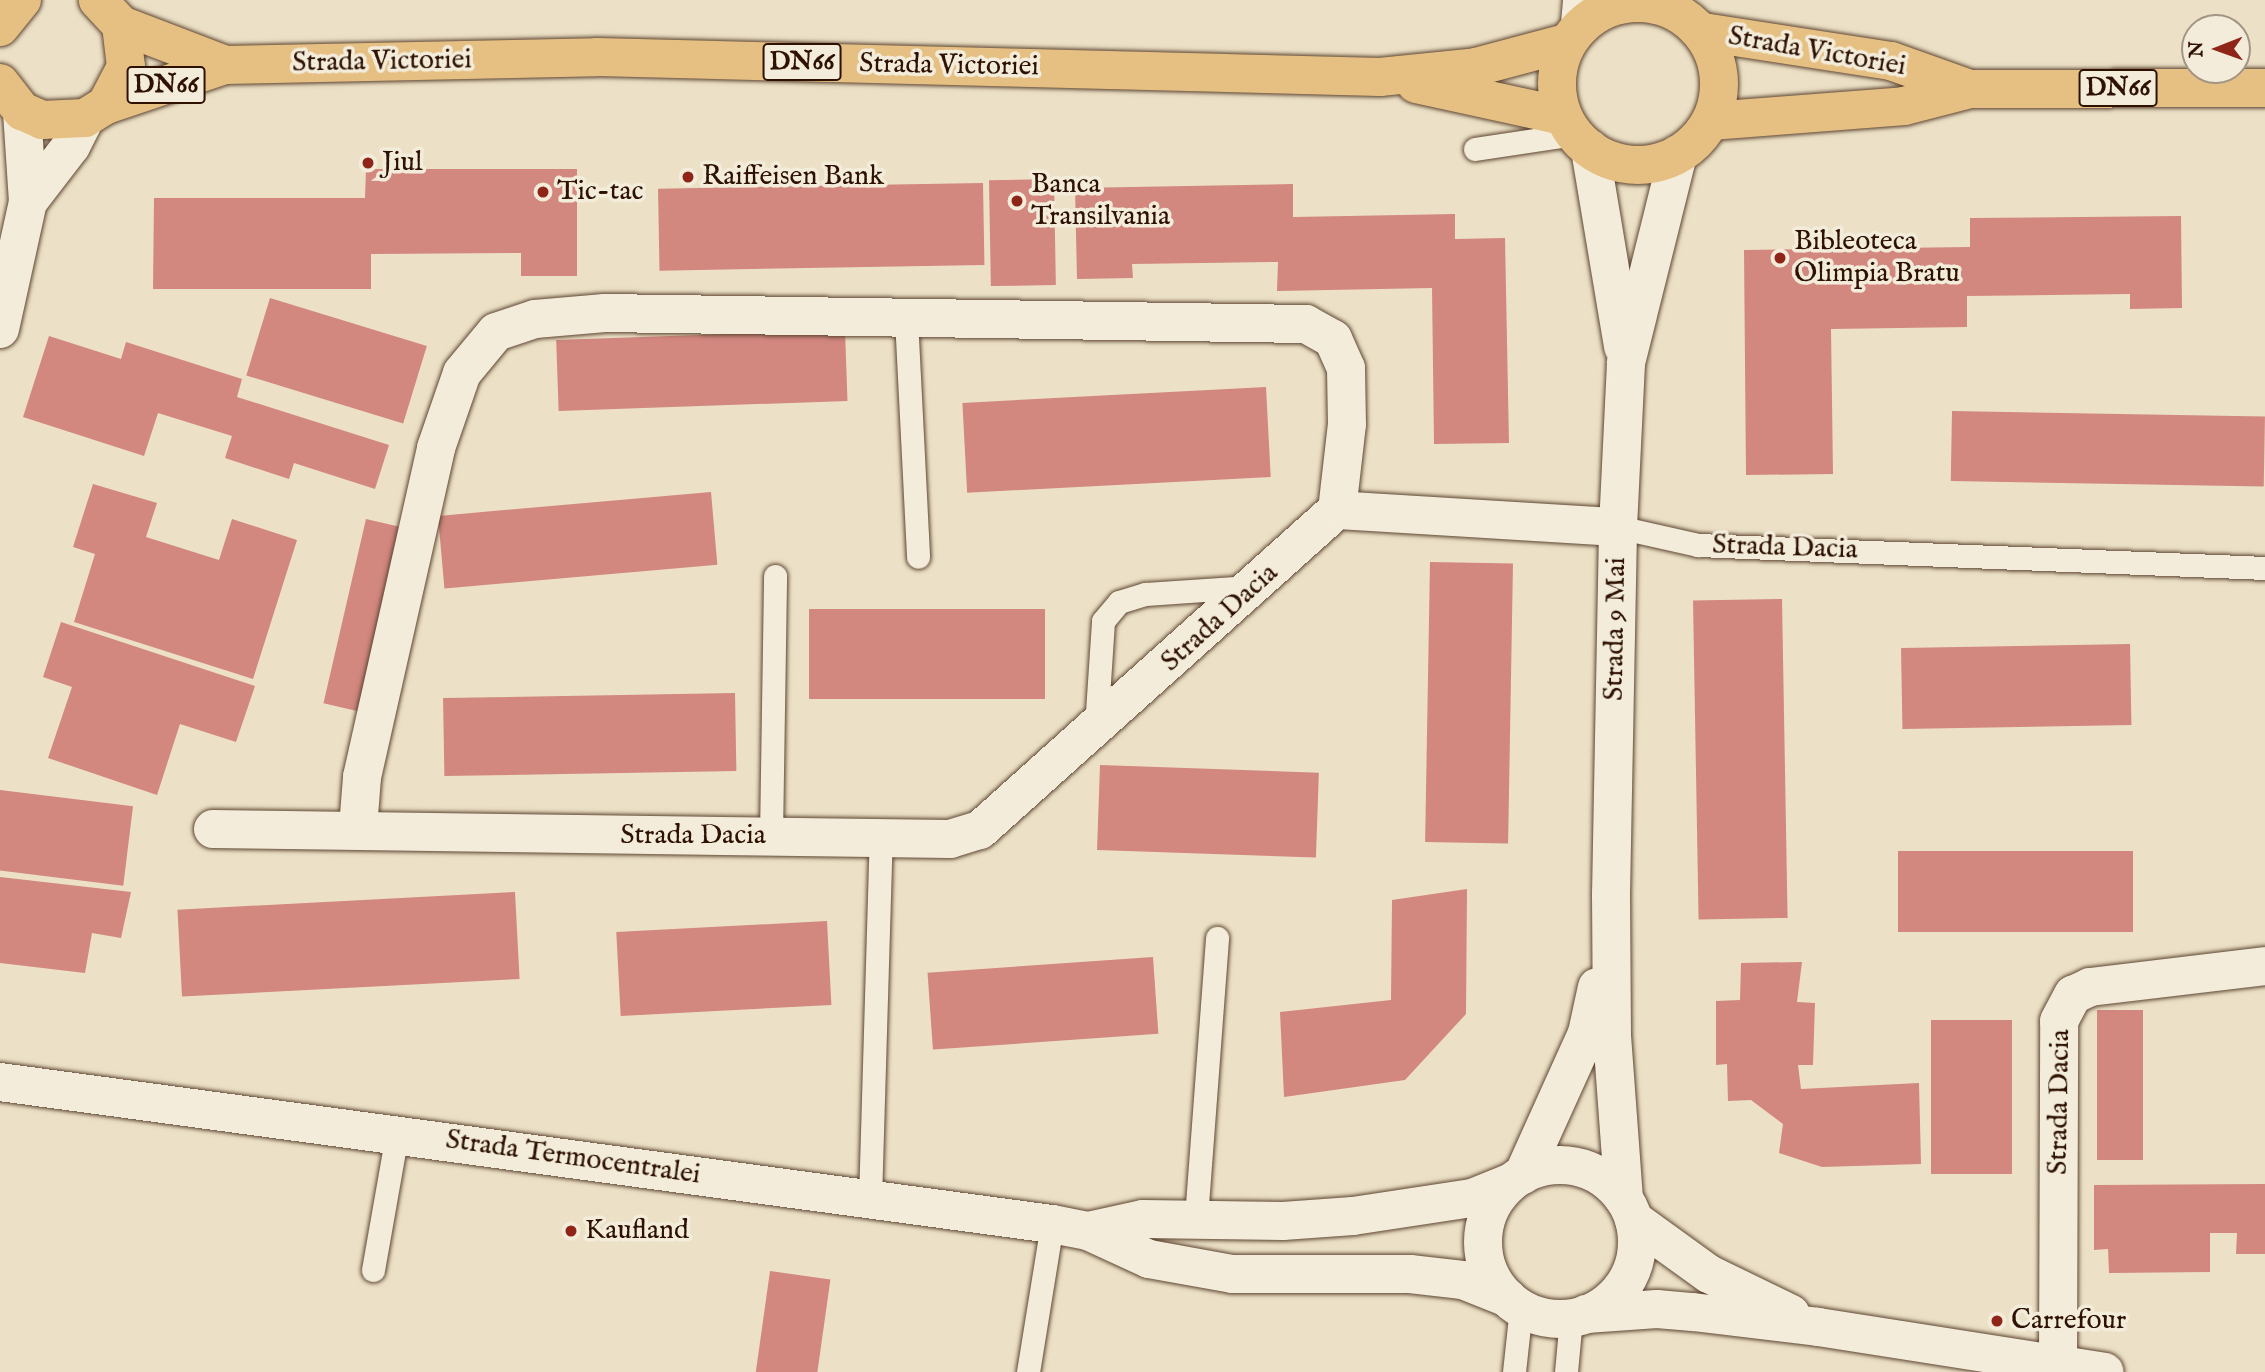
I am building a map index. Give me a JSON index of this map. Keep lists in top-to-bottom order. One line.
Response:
{"streets":{"main road":["Strada Victoriei","DN66"],"street":["Strada Dacia","Strada 9 Mai","Strada Termocentralei"]},"crossings":[["Strada Victoriei","Strada 9 Mai"],["Strada Dacia","Strada 9 Mai"],["Strada 9 Mai","Strada Termocentralei"]],"places":["Jiul","Raiffeisen Bank","Tic-tac","Banca Transilvania","Bibleoteca Olimpia Bratu","Kaufland","Carrefour"],"north":"left"}
